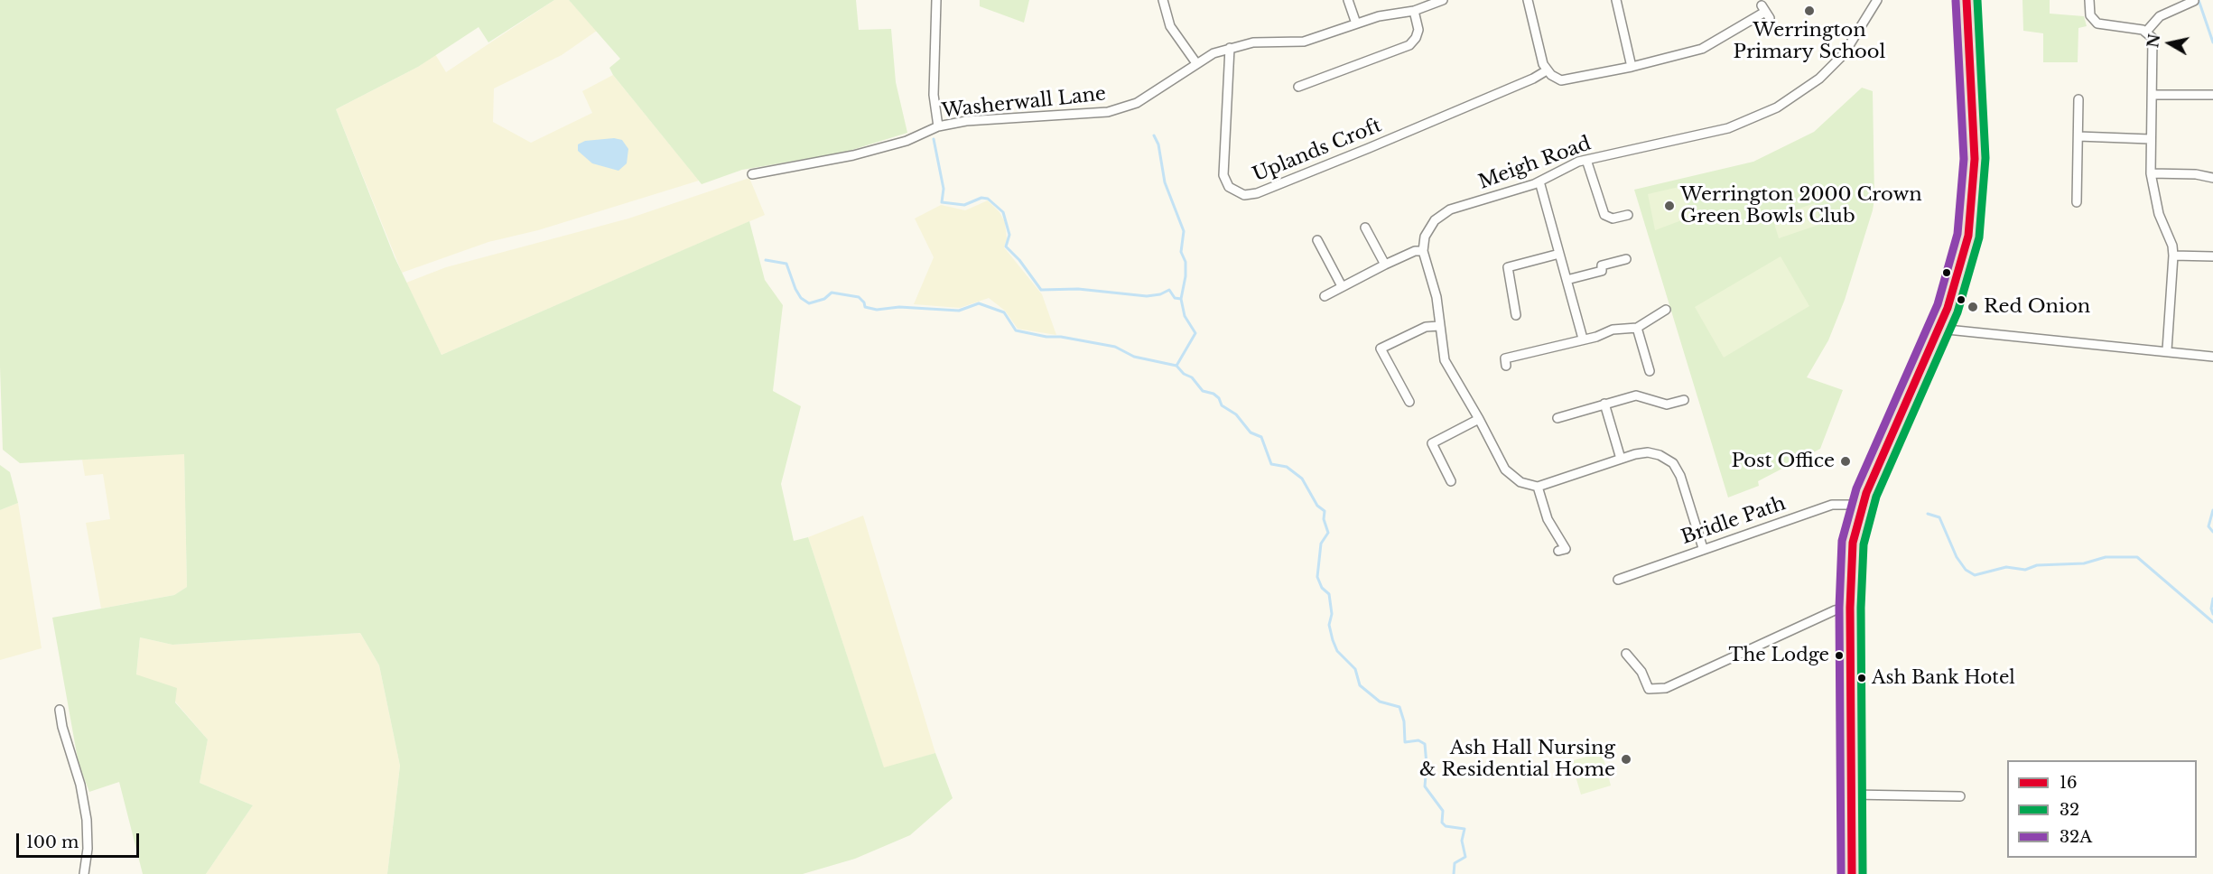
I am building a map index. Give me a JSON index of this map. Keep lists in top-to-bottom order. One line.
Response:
{"streets":{"street":["Washerwall Lane","Uplands Croft","Meigh Road","Bridle Path"]},"crossings":[["Washerwall Lane","Uplands Croft"]],"places":["Werrington Primary School","Werrington 2000 Crown Green Bowls Club","Red Onion","Post Office","The Lodge","Ash Bank Hotel","Ash Hall Nursing & Residential Home"],"lines":["transit line 16","transit line 32","transit line 32A"],"legend":["16","32","32A"],"scale_bar":"100 m","north":"left"}
